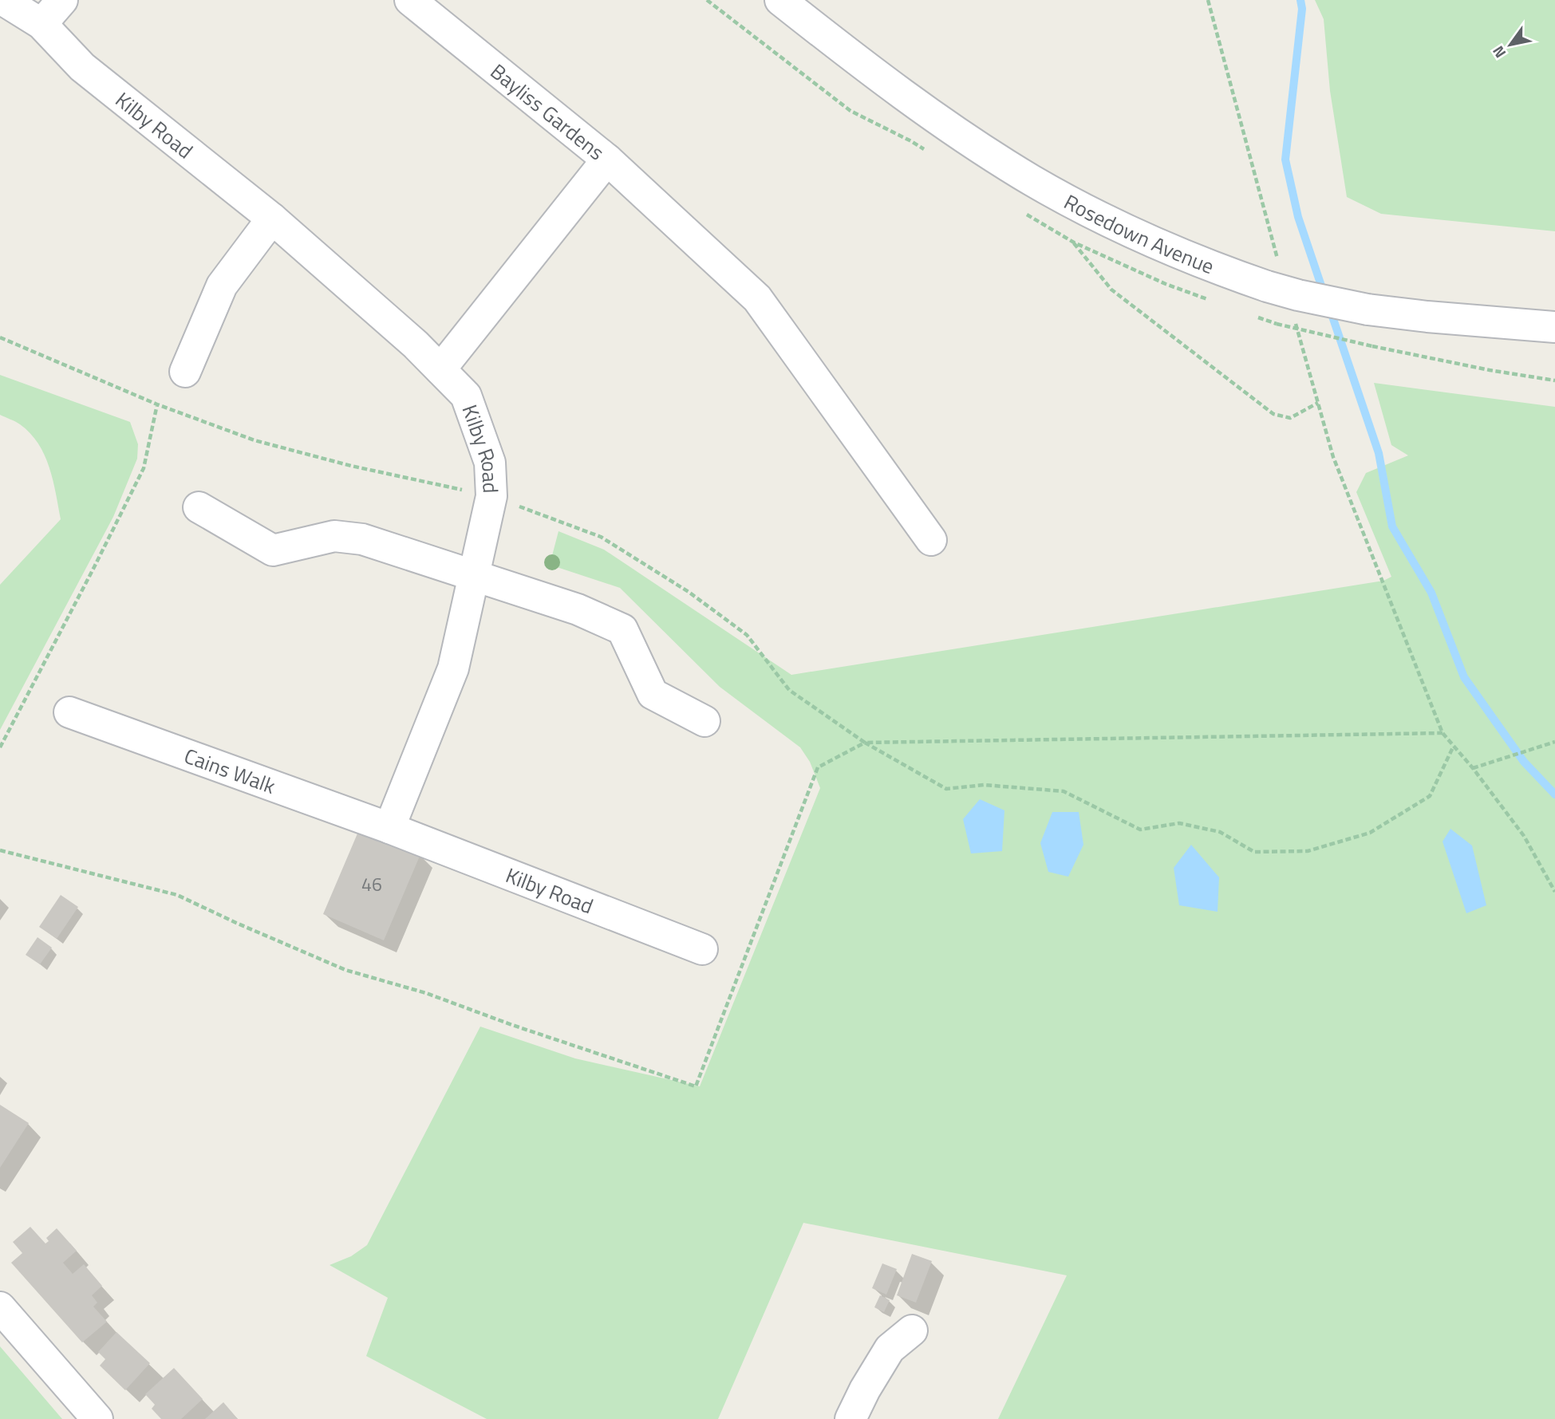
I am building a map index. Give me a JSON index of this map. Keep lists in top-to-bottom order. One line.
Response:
{"streets":{"street":["Bayliss Gardens","Kilby Road","Rosedown Avenue","Cains Walk"]},"crossings":[["Bayliss Gardens","Kilby Road"],["Kilby Road","Cains Walk"]],"house_numbers":["46"],"north":"bottom left"}
